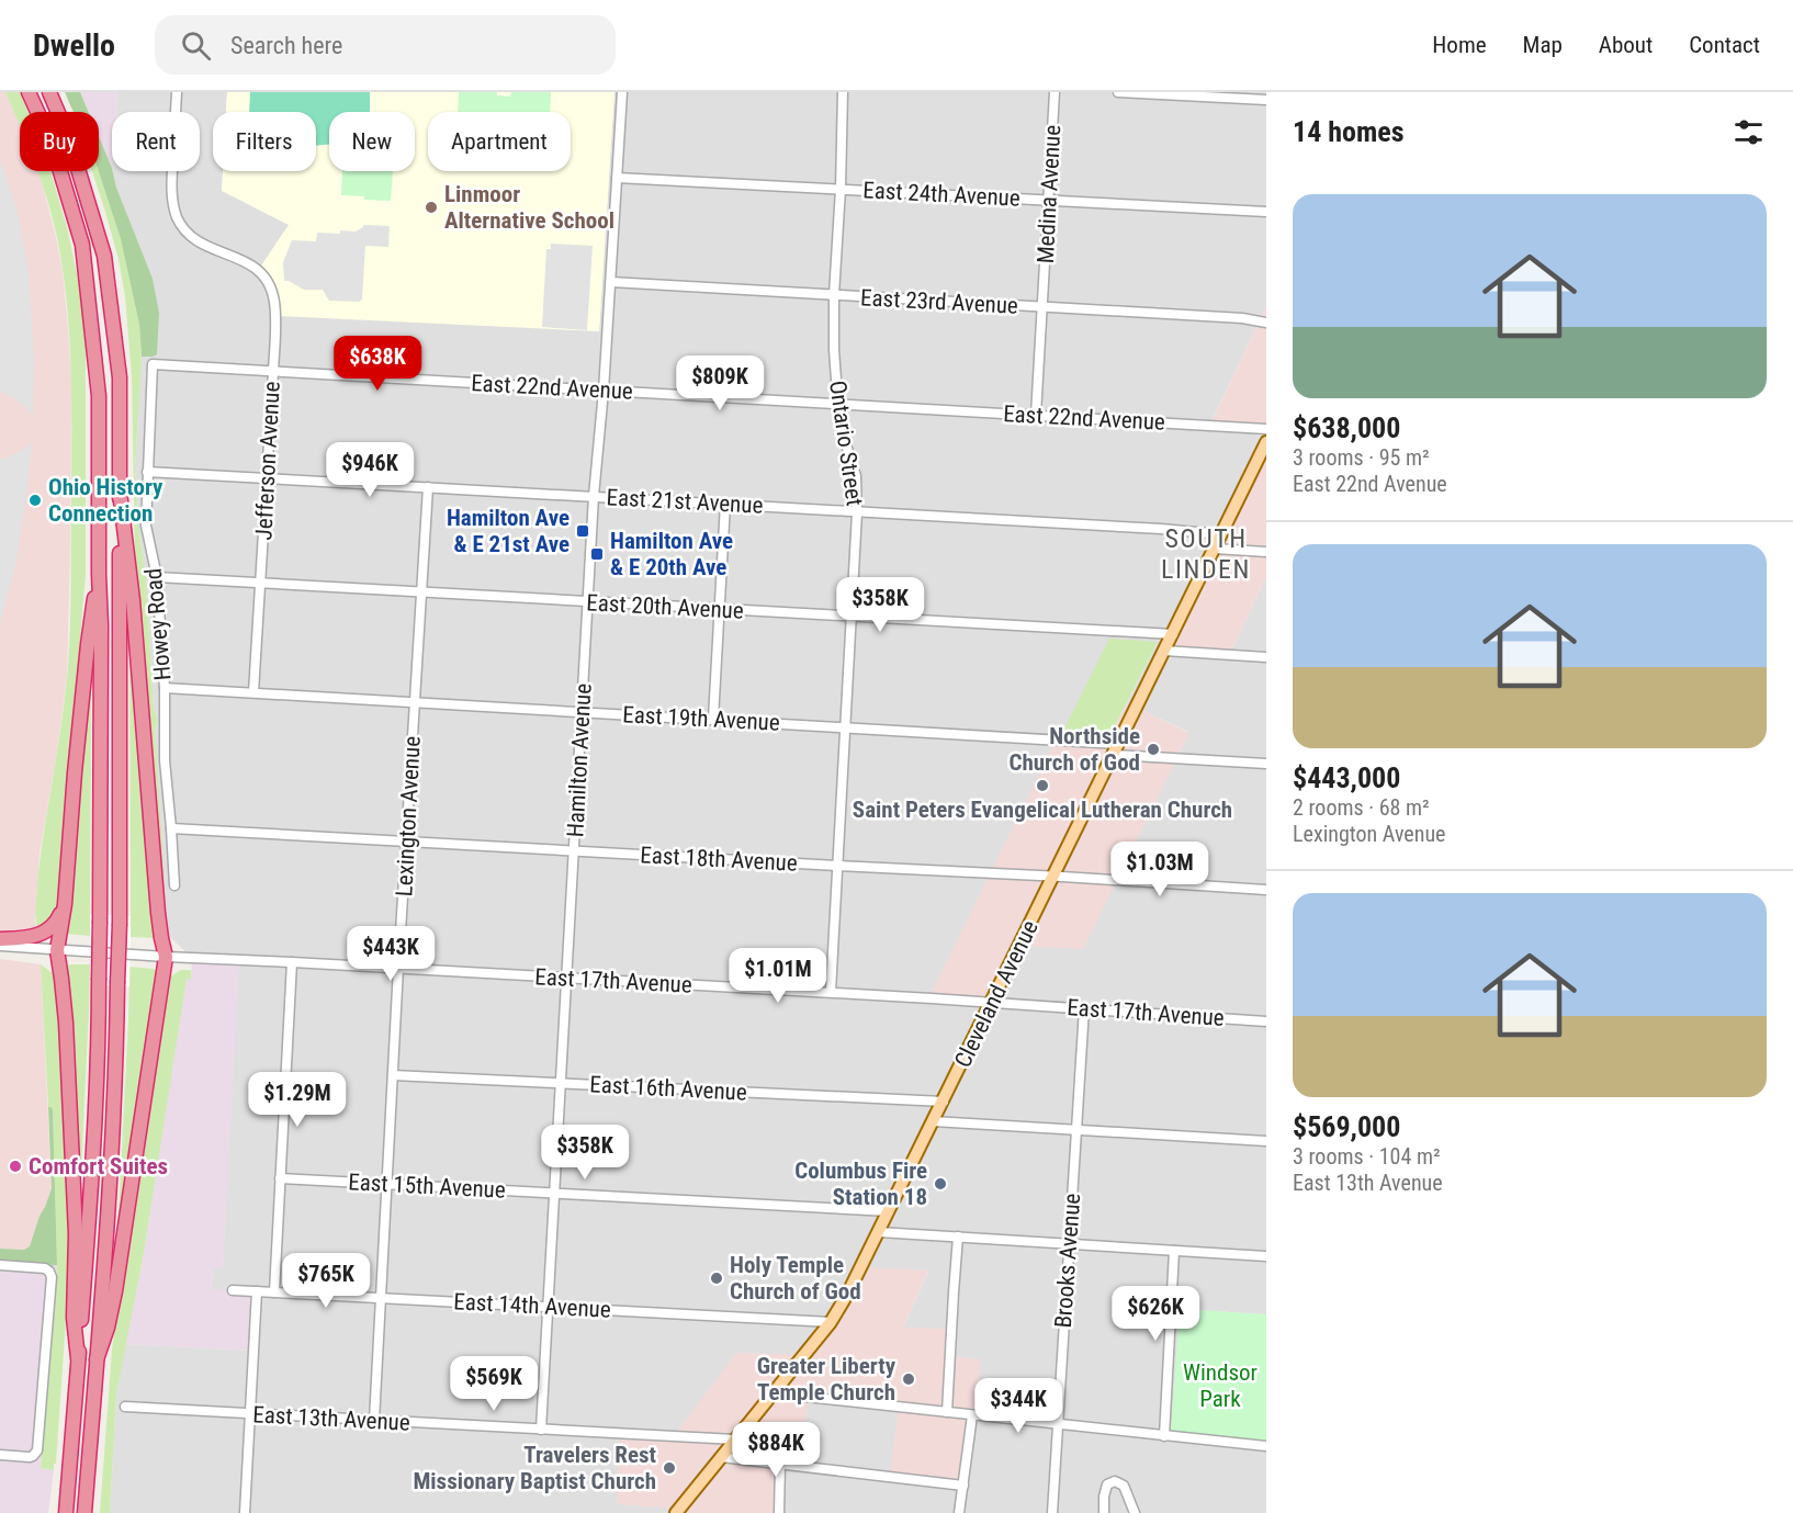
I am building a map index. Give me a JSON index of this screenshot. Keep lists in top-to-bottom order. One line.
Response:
{"streets":{"main road":["Cleveland Avenue"],"street":["East 24th Avenue","Medina Avenue","East 23rd Avenue","East 22nd Avenue","Ontario Street","Jefferson Avenue","East 21st Avenue","East 20th Avenue","Howey Road","East 19th Avenue","Hamilton Avenue","Lexington Avenue","East 18th Avenue","East 17th Avenue","East 16th Avenue","East 15th Avenue","Brooks Avenue","East 14th Avenue","East 13th Avenue"]},"crossings":[["East 24th Avenue","Medina Avenue"],["East 24th Avenue","Ontario Street"],["East 24th Avenue","Hamilton Avenue"],["Medina Avenue","East 23rd Avenue"],["Medina Avenue","East 22nd Avenue"],["East 23rd Avenue","Ontario Street"],["East 23rd Avenue","Hamilton Avenue"],["East 22nd Avenue","Ontario Street"],["East 22nd Avenue","Jefferson Avenue"],["East 22nd Avenue","Howey Road"],["East 22nd Avenue","Hamilton Avenue"],["Ontario Street","East 21st Avenue"],["Ontario Street","East 20th Avenue"],["Ontario Street","East 19th Avenue"],["Ontario Street","East 18th Avenue"],["Ontario Street","East 17th Avenue"],["Jefferson Avenue","East 21st Avenue"],["Jefferson Avenue","East 20th Avenue"],["Jefferson Avenue","East 19th Avenue"],["East 21st Avenue","Howey Road"],["East 21st Avenue","Hamilton Avenue"],["East 21st Avenue","Lexington Avenue"],["East 21st Avenue","Cleveland Avenue"],["East 20th Avenue","Howey Road"],["East 20th Avenue","Hamilton Avenue"],["East 20th Avenue","Lexington Avenue"],["East 20th Avenue","Cleveland Avenue"],["Howey Road","East 19th Avenue"],["Howey Road","East 18th Avenue"],["East 19th Avenue","Hamilton Avenue"],["East 19th Avenue","Lexington Avenue"],["East 19th Avenue","Cleveland Avenue"],["Hamilton Avenue","East 18th Avenue"],["Hamilton Avenue","East 17th Avenue"],["Hamilton Avenue","East 16th Avenue"],["Hamilton Avenue","East 15th Avenue"],["Hamilton Avenue","East 14th Avenue"],["Hamilton Avenue","East 13th Avenue"],["Lexington Avenue","East 18th Avenue"],["Lexington Avenue","East 17th Avenue"],["Lexington Avenue","East 16th Avenue"],["Lexington Avenue","East 15th Avenue"],["Lexington Avenue","East 14th Avenue"],["Lexington Avenue","East 13th Avenue"],["East 18th Avenue","Cleveland Avenue"],["East 17th Avenue","Cleveland Avenue"],["East 17th Avenue","Brooks Avenue"],["Cleveland Avenue","East 16th Avenue"],["Cleveland Avenue","East 15th Avenue"],["Cleveland Avenue","East 14th Avenue"],["Cleveland Avenue","East 13th Avenue"]],"districts":["SOUTH LINDEN"],"parks":["Windsor Park"],"places":{"other":["Linmoor Alternative School","Ohio History Connection","Northside Church of God","Saint Peters Evangelical Lutheran Church","Comfort Suites","Columbus Fire Station 18","Holy Temple Church of God","Greater Liberty Temple Church","Travelers Rest Missionary Baptist Church"],"transit":["Hamilton Ave & E 21st Ave","Hamilton Ave & E 20th Ave"]},"page":{"header":"Dwello","search":"Search here","nav":["Home","Map","About","Contact"],"heading":"14 homes","chip":["Buy","Rent","Filters","New","Apartment"],"list":[{"name":"$638,000","note":"3 rooms · 95 m² · East 22nd Avenue"},{"name":"$443,000","note":"2 rooms · 68 m² · Lexington Avenue"},{"name":"$569,000","note":"3 rooms · 104 m² · East 13th Avenue"}],"price":["$638K","$809K","$946K","$358K","$1.03M","$443K","$1.01M","$1.29M","$358K","$765K","$626K","$569K","$344K","$884K"]}}
